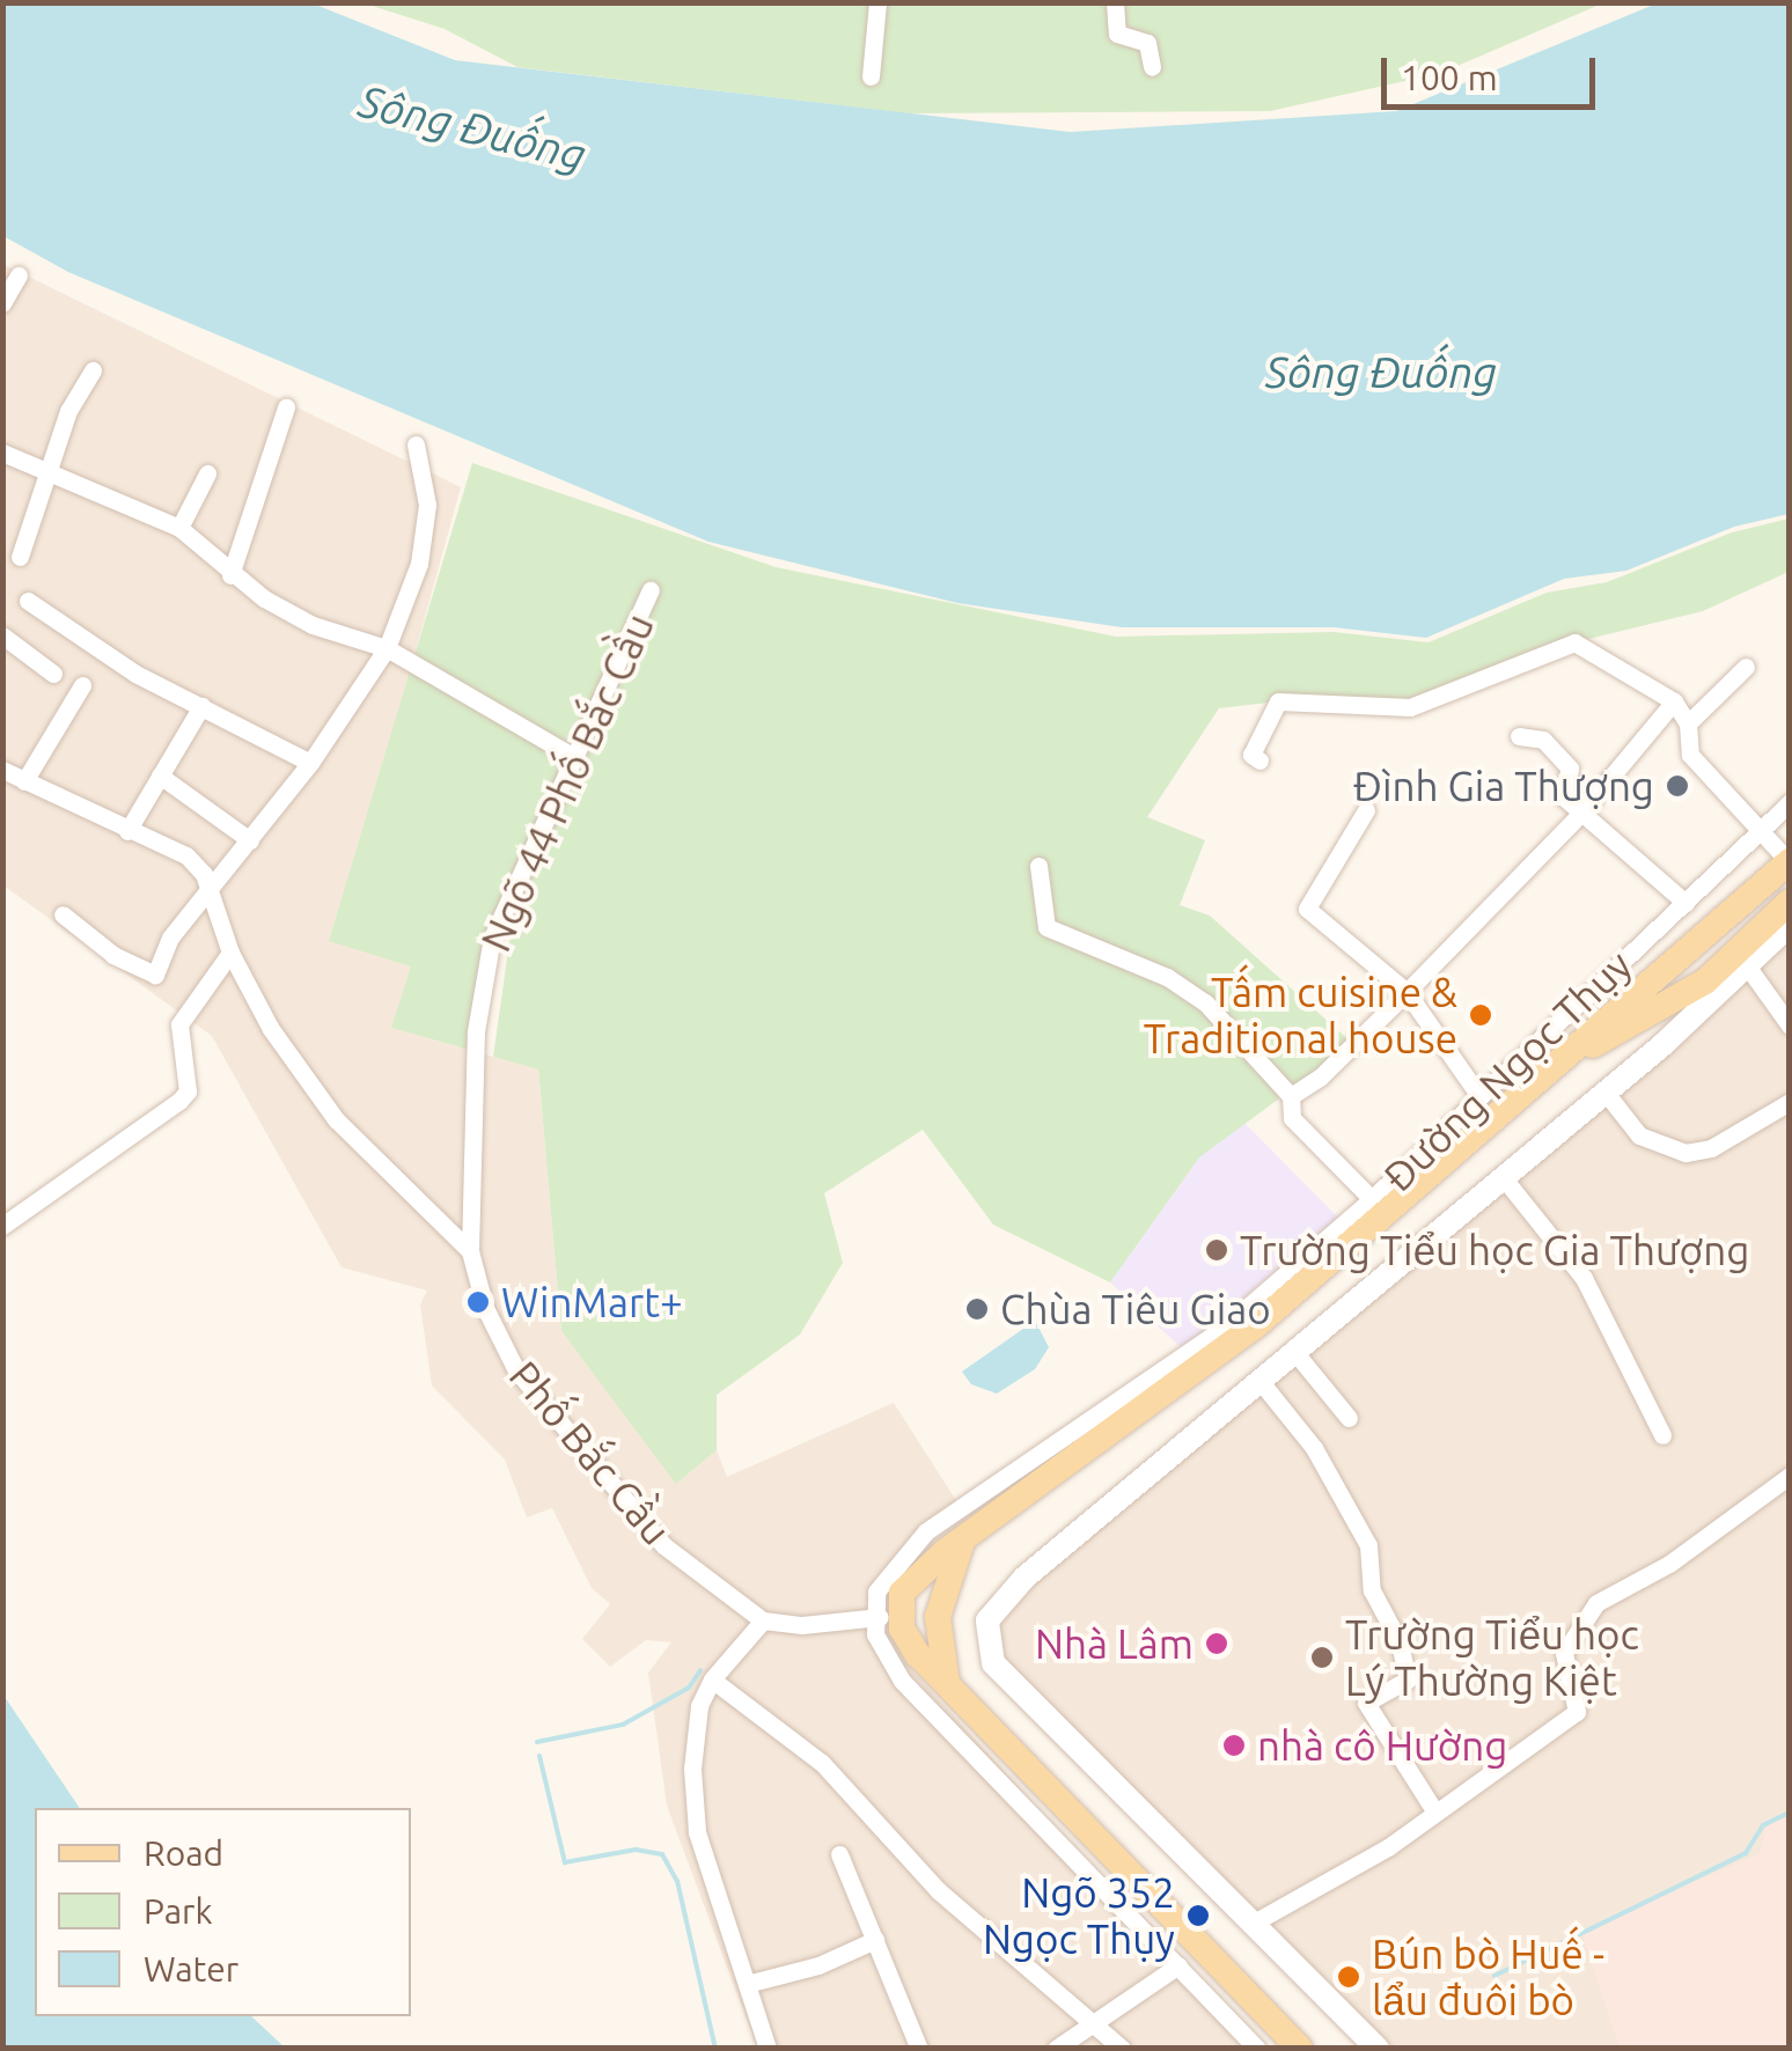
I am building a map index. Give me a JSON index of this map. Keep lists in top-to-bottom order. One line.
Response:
{"streets":{"main road":["Đường Ngọc Thụy"],"street":["Ngõ 44 Phố Bắc Cầu","Phố Bắc Cầu"]},"crossings":[["Ngõ 44 Phố Bắc Cầu","Phố Bắc Cầu"]],"water":["Sông Đuống"],"places":["Đình Gia Thượng","Tấm cuisine & Traditional house","Trường Tiểu học Gia Thượng","WinMart+","Chùa Tiêu Giao","Nhà Lâm","Trường Tiểu học Lý Thường Kiệt","nhà cô Hường","Ngõ 352 Ngọc Thụy","Bún bò Huế - lẩu đuôi bò"],"legend":["Road","Park","Water"],"scale_bar":"100 m"}
